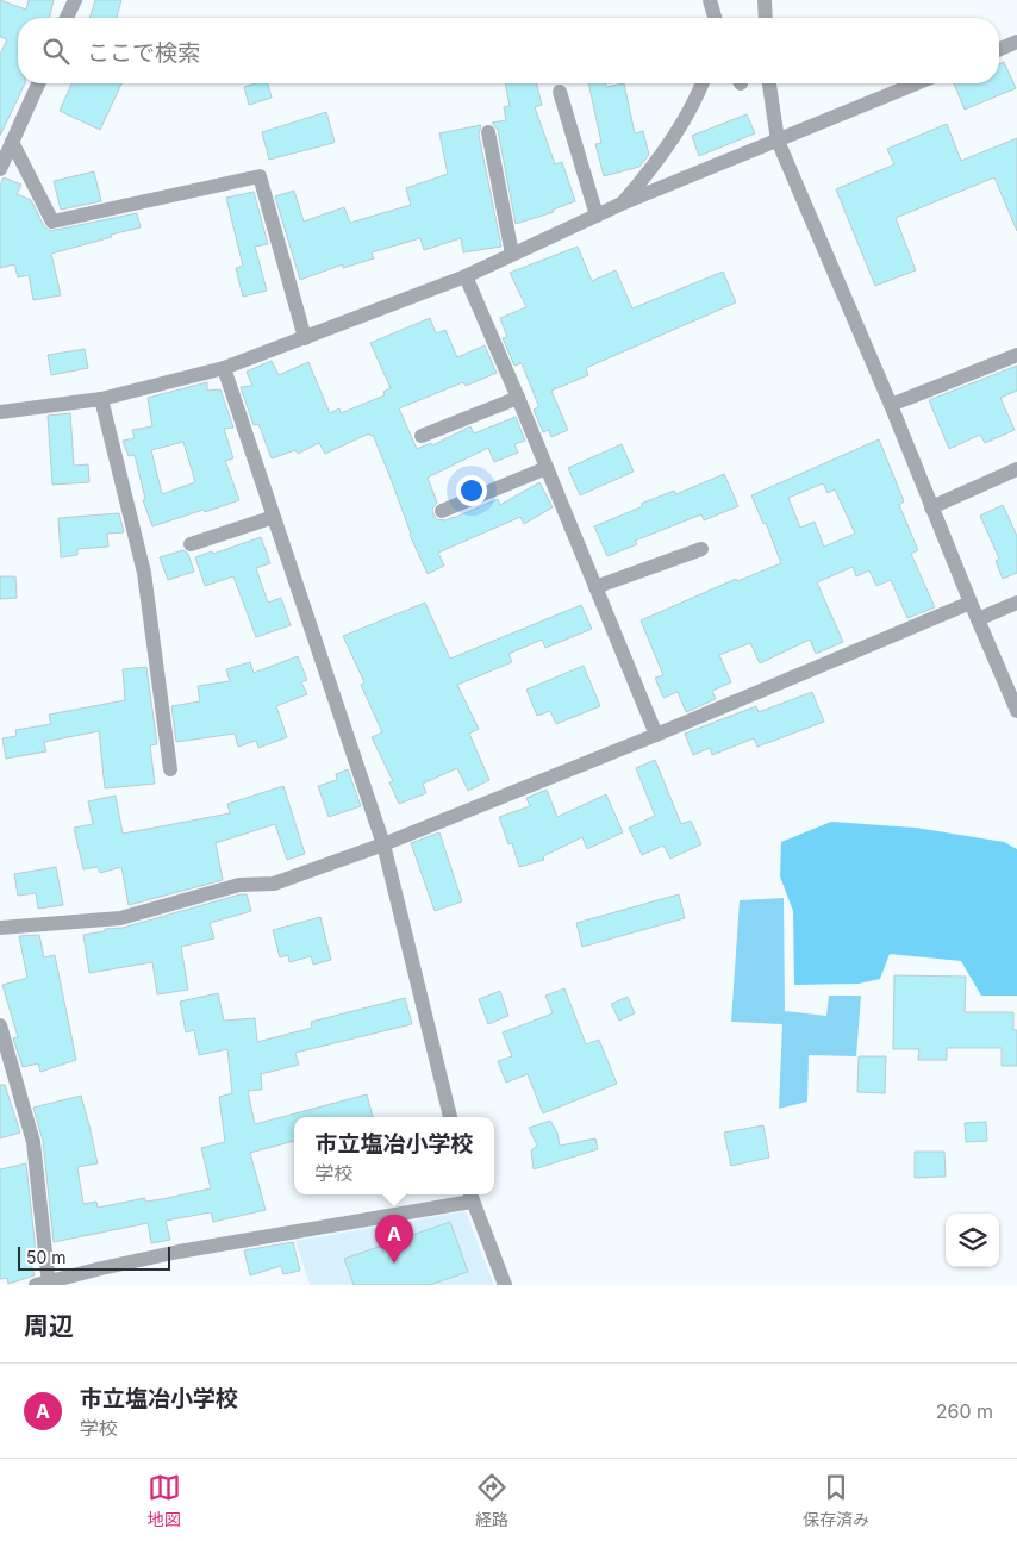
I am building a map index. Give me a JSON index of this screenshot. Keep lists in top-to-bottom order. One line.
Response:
{"scale_bar":"50 m","page":{"search":"ここで検索","popup":["市立塩冶小学校","学校"],"pins":"A","scale":"50 m","heading":"周辺","list":[{"mark":"A","name":"市立塩冶小学校","note":"学校","value":"260 m"}],"nav":["地図","経路","保存済み"]}}
